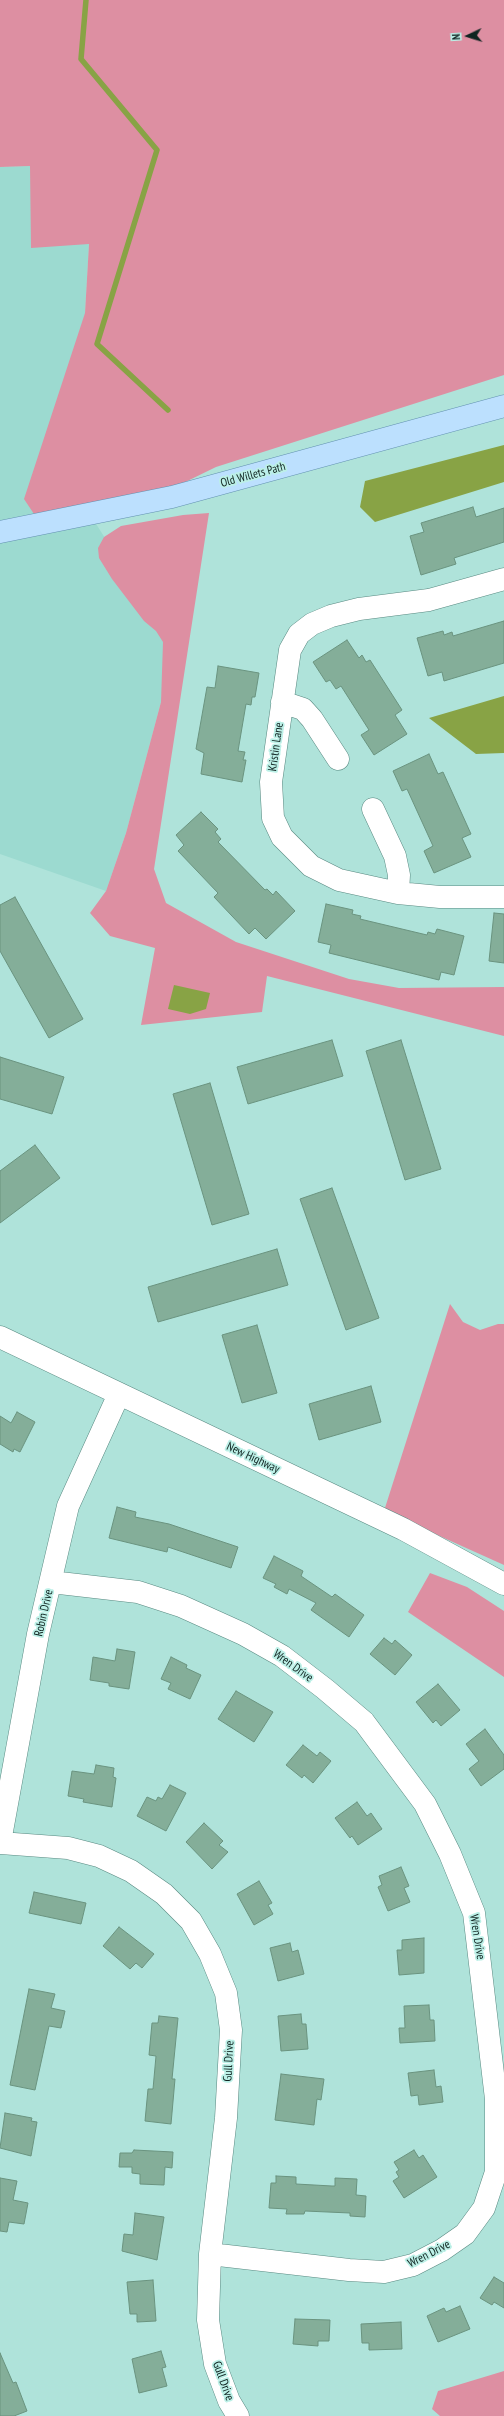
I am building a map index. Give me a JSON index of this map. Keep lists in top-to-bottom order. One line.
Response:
{"streets":{"main road":["Old Willets Path"],"street":["Kristin Lane","New Highway","Robin Drive","Wren Drive","Gull Drive"]},"crossings":[["New Highway","Robin Drive"],["Robin Drive","Wren Drive"],["Robin Drive","Gull Drive"],["Wren Drive","Gull Drive"]],"north":"left"}
